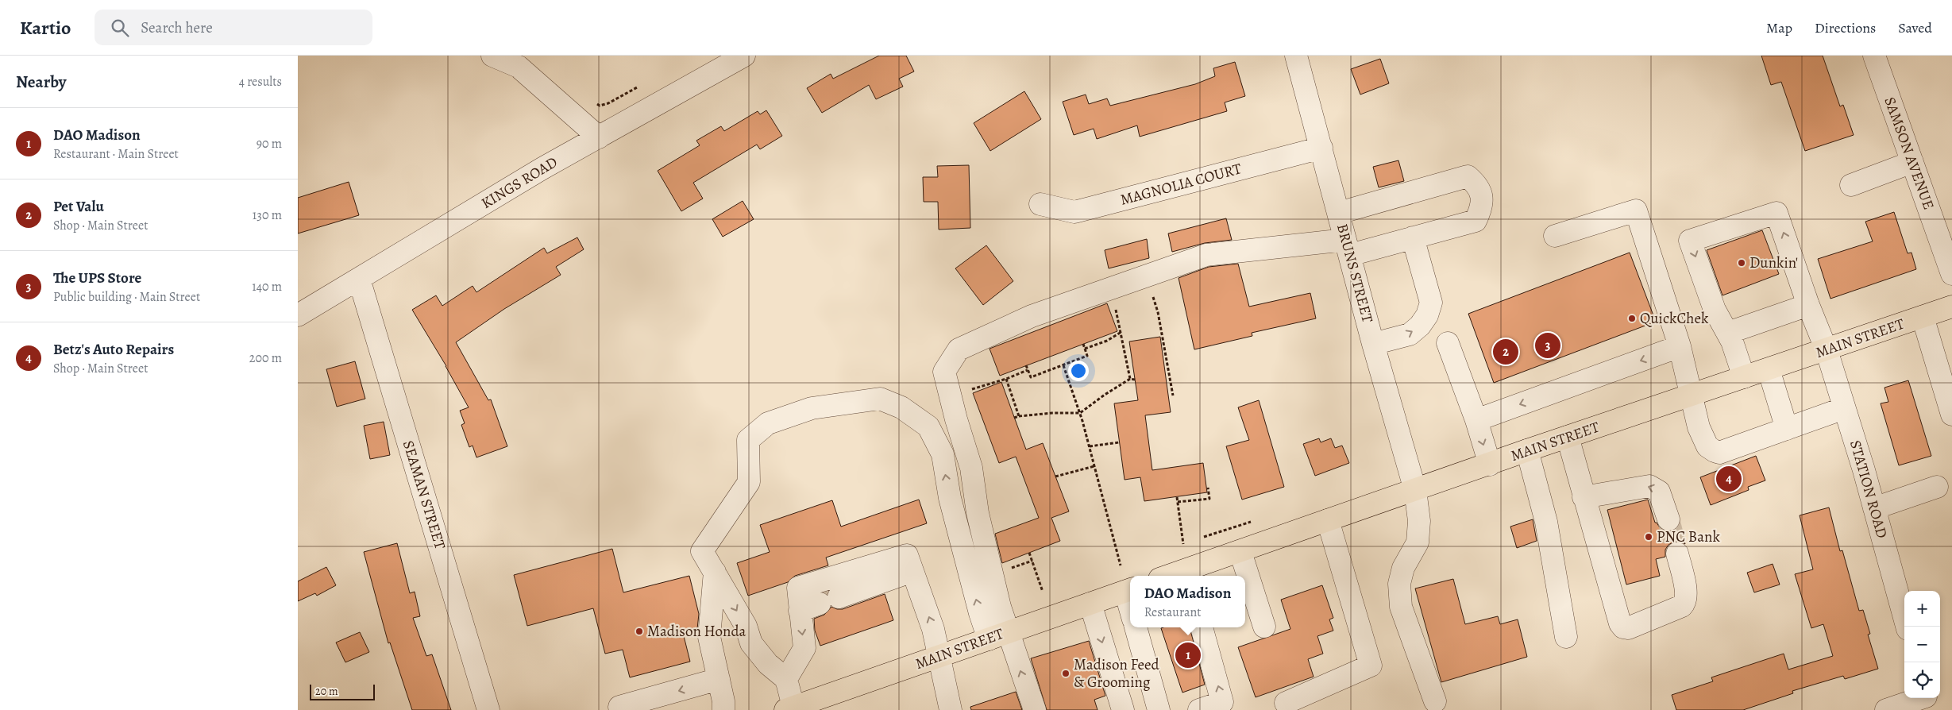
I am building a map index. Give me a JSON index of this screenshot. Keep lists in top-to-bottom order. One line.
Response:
{"streets":{"main road":["MAIN STREET"],"street":["SAMSON AVENUE","KINGS ROAD","MAGNOLIA COURT","BRUNS STREET","STATION ROAD","SEAMAN STREET"]},"crossings":[["KINGS ROAD","SEAMAN STREET"],["MAGNOLIA COURT","BRUNS STREET"],["BRUNS STREET","MAIN STREET"],["MAIN STREET","STATION ROAD"]],"places":["Dunkin'","QuickChek","PNC Bank","Madison Honda","Madison Feed & Grooming"],"scale_bar":"20 m","page":{"header":"Kartio","search":"Search here","nav":["Map","Directions","Saved"],"heading":["Nearby","4 results"],"list":[{"mark":"1","name":"DAO Madison","note":"Restaurant · Main Street","value":"90 m"},{"mark":"2","name":"Pet Valu","note":"Shop · Main Street","value":"130 m"},{"mark":"3","name":"The UPS Store","note":"Public building · Main Street","value":"140 m"},{"mark":"4","name":"Betz's Auto Repairs","note":"Shop · Main Street","value":"200 m"}],"pins":["3","2","4","1"],"popup":["DAO Madison","Restaurant"],"map_buttons":["+","−"],"scale":"20 m"}}
